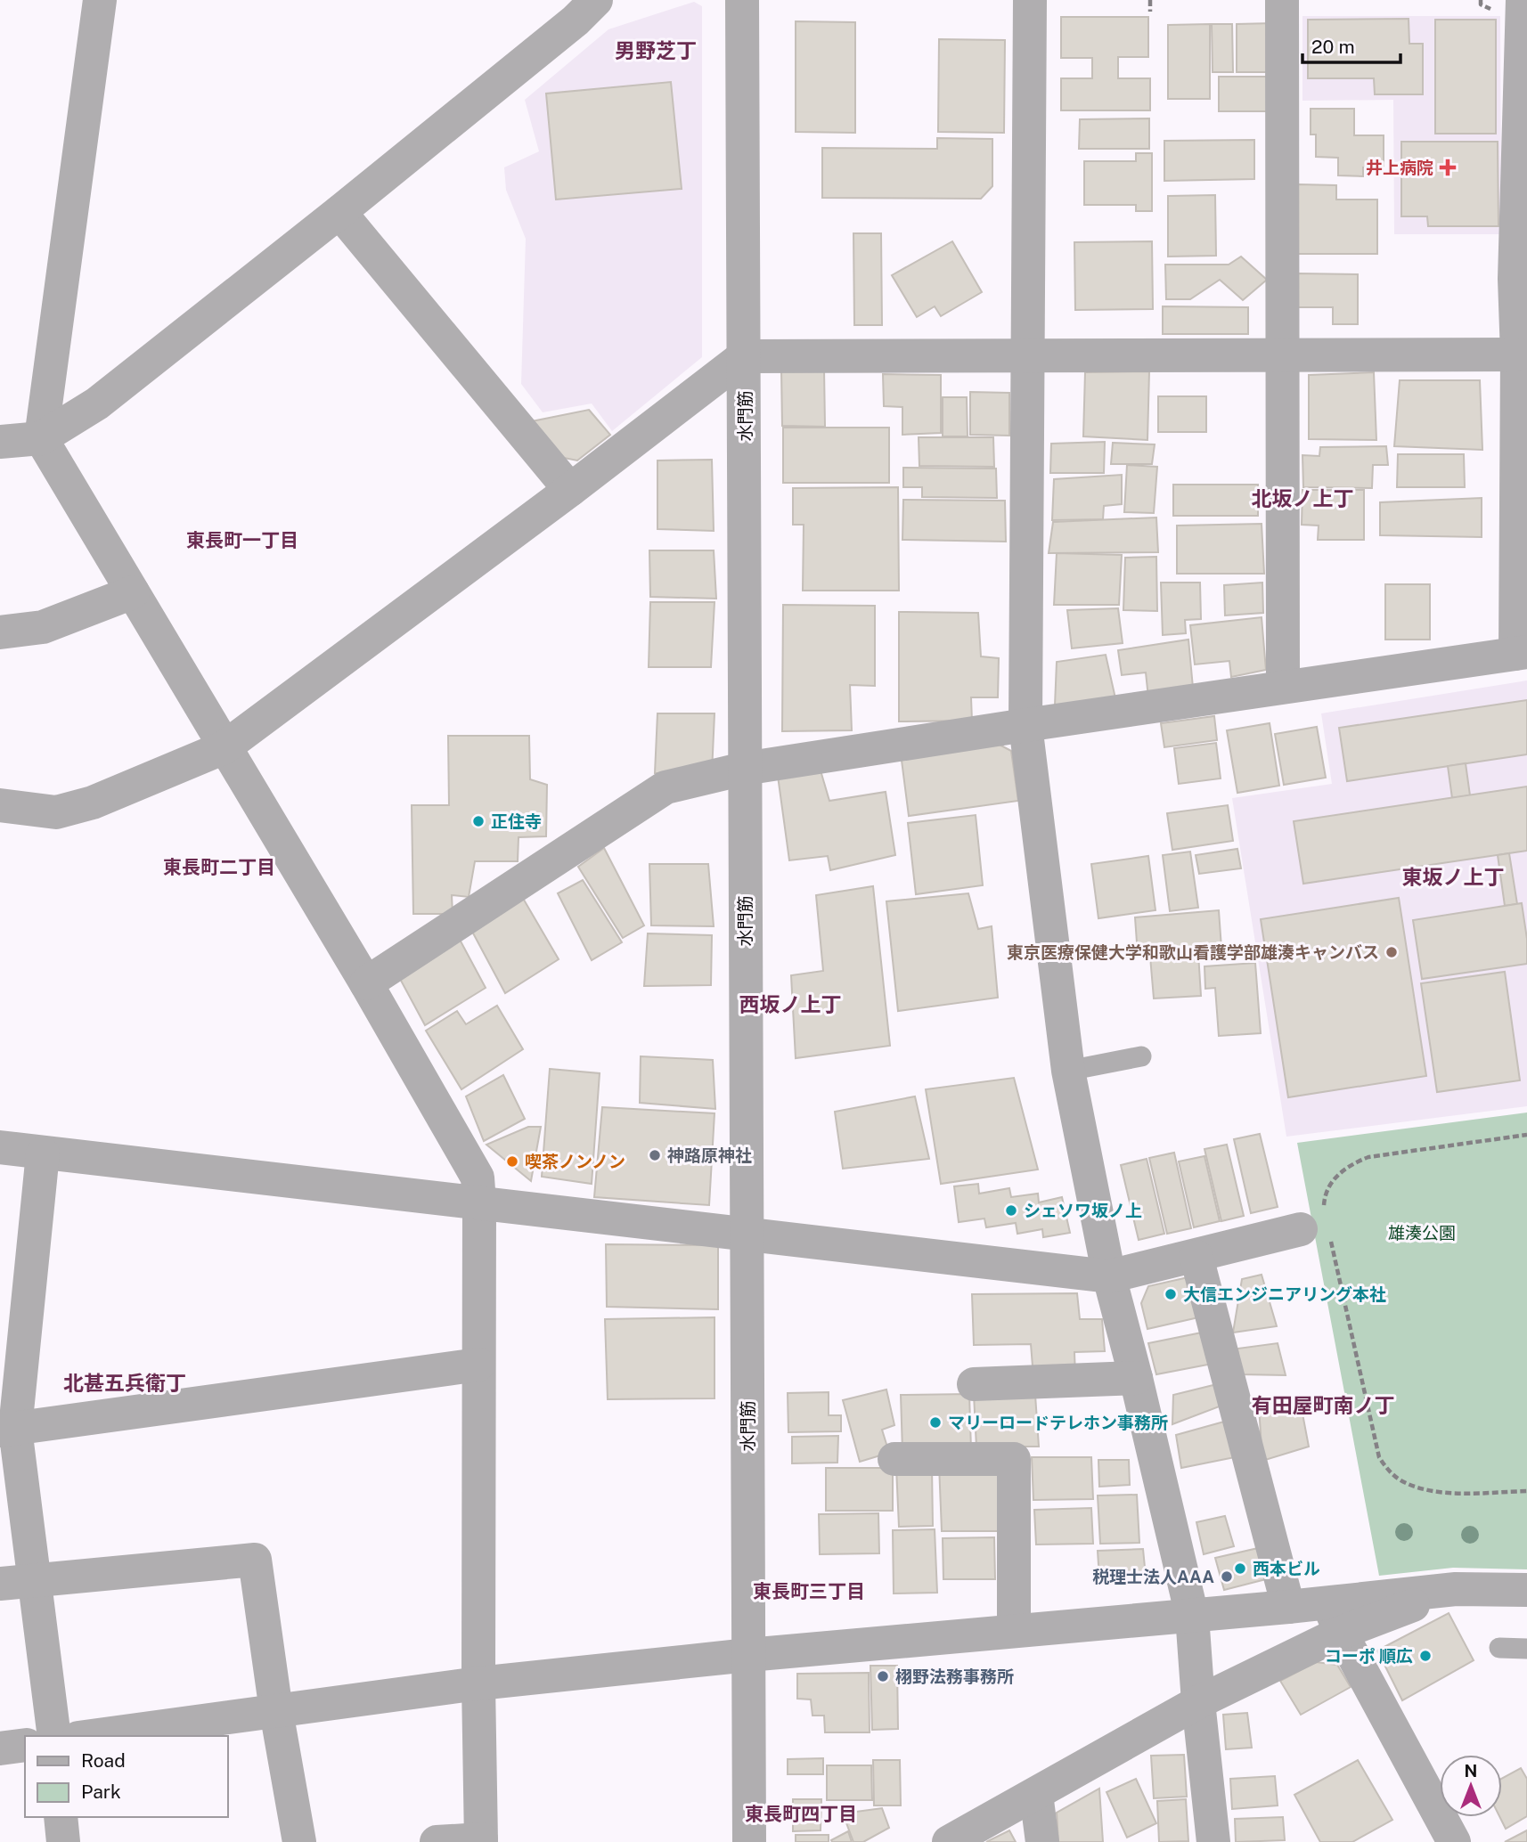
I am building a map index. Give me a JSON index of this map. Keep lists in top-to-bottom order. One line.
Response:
{"streets":{"street":["水門筋"]},"districts":["男野芝丁","北坂ノ上丁","東長町一丁目","東長町二丁目","東坂ノ上丁","西坂ノ上丁","北甚五兵衛丁","有田屋町南ノ丁","東長町三丁目","東長町四丁目"],"parks":["雄湊公園"],"places":{"health":["井上病院"],"other":["正住寺","東京医療保健大学和歌山看護学部雄湊キャンバス","神路原神社","喫茶ノンノン","シェソワ坂ノ上","大信エンジニアリング本社","マリーロードテレホン事務所","西本ビル","税理士法人AAA","コーポ 順広","栩野法務事務所"]},"legend":["Road","Park"],"scale_bar":"20 m","north":"top"}
